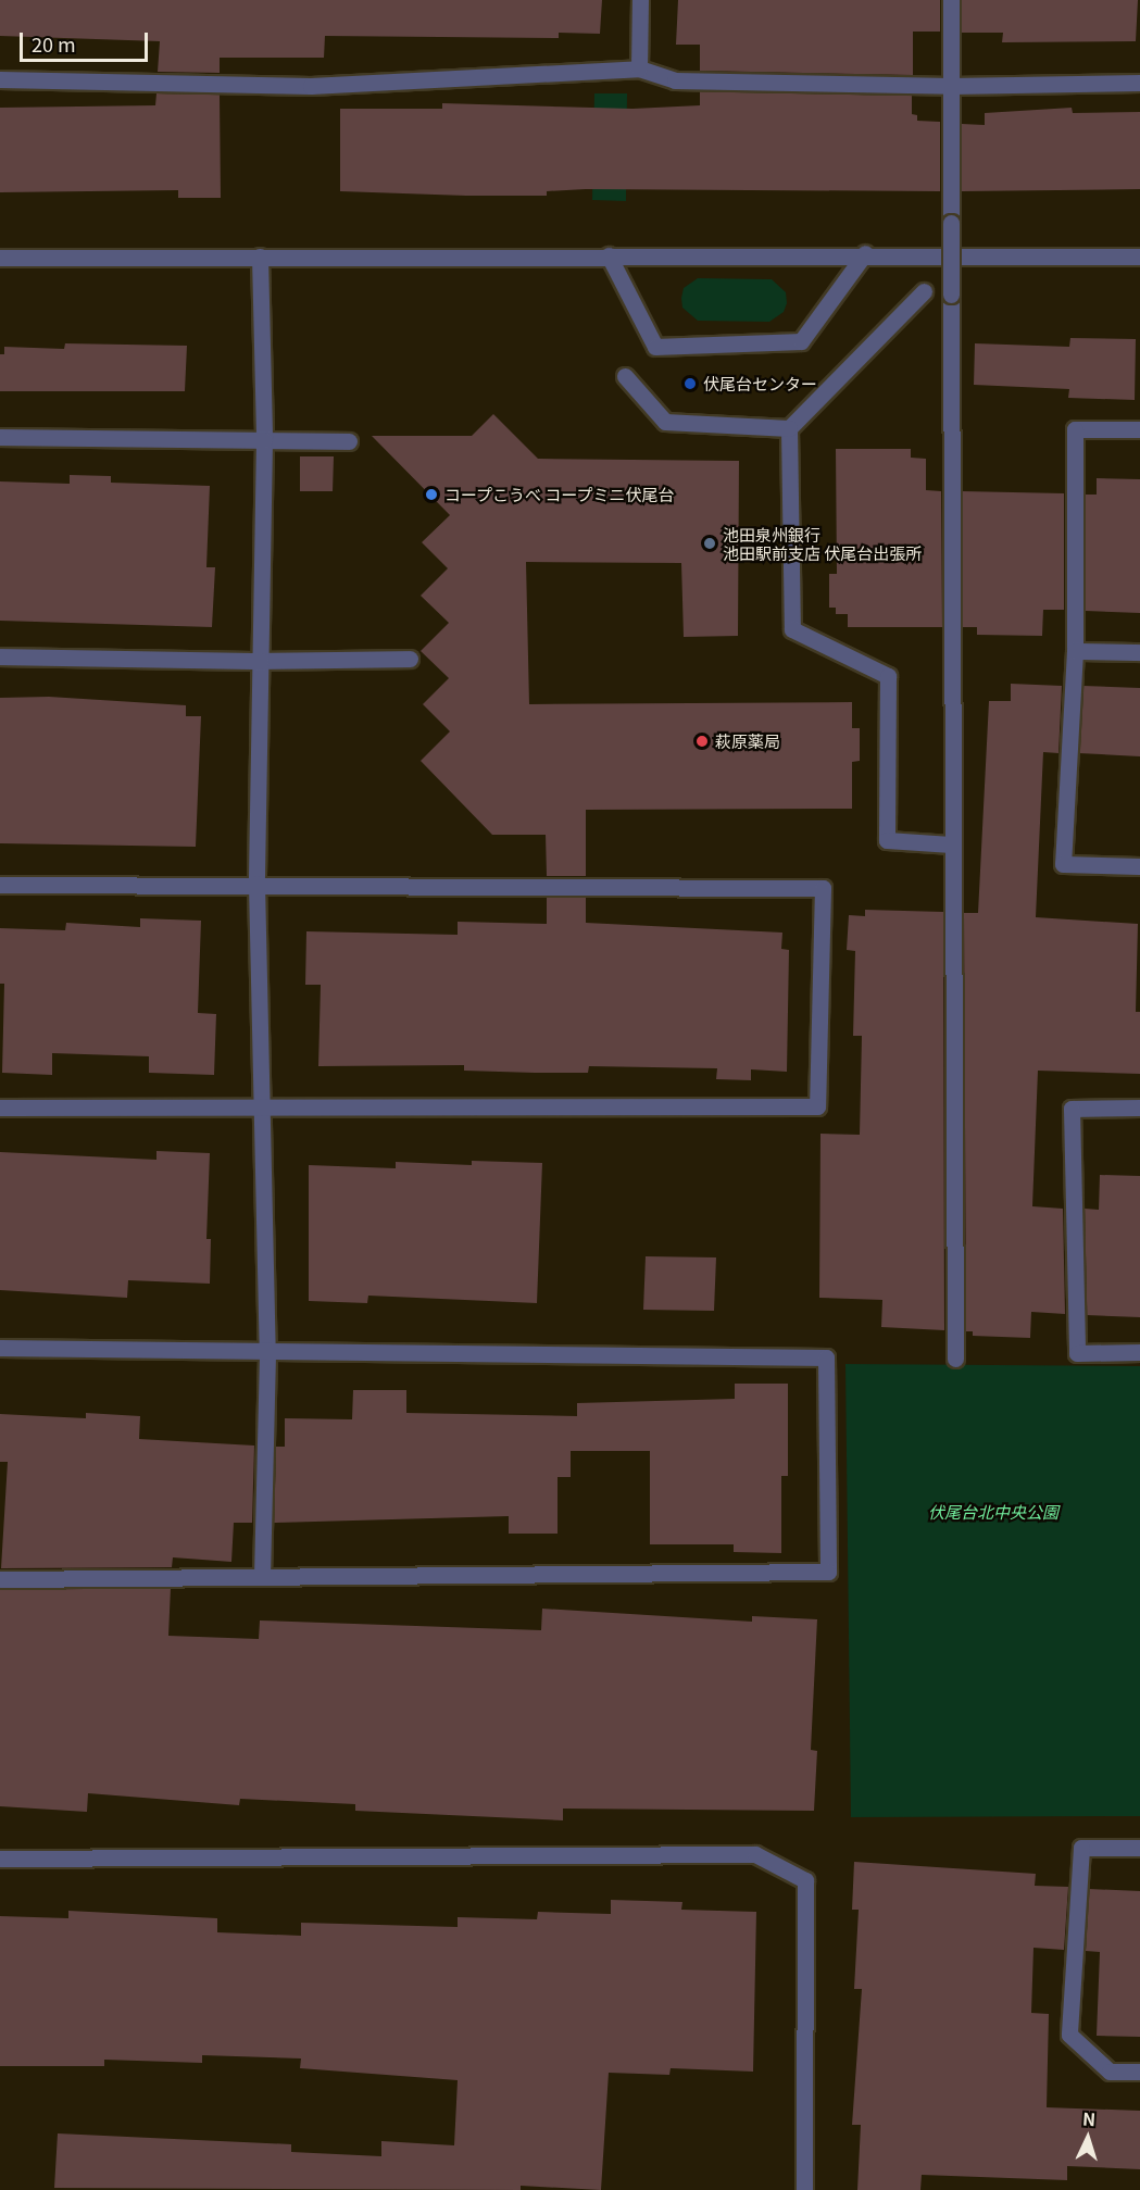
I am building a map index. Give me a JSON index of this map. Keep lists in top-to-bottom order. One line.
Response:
{"parks":["伏尾台北中央公園"],"places":["伏尾台センター","コープこうべ コープミニ伏尾台","池田泉州銀行 池田駅前支店 伏尾台出張所","萩原薬局"],"scale_bar":"20 m","north":"top"}
